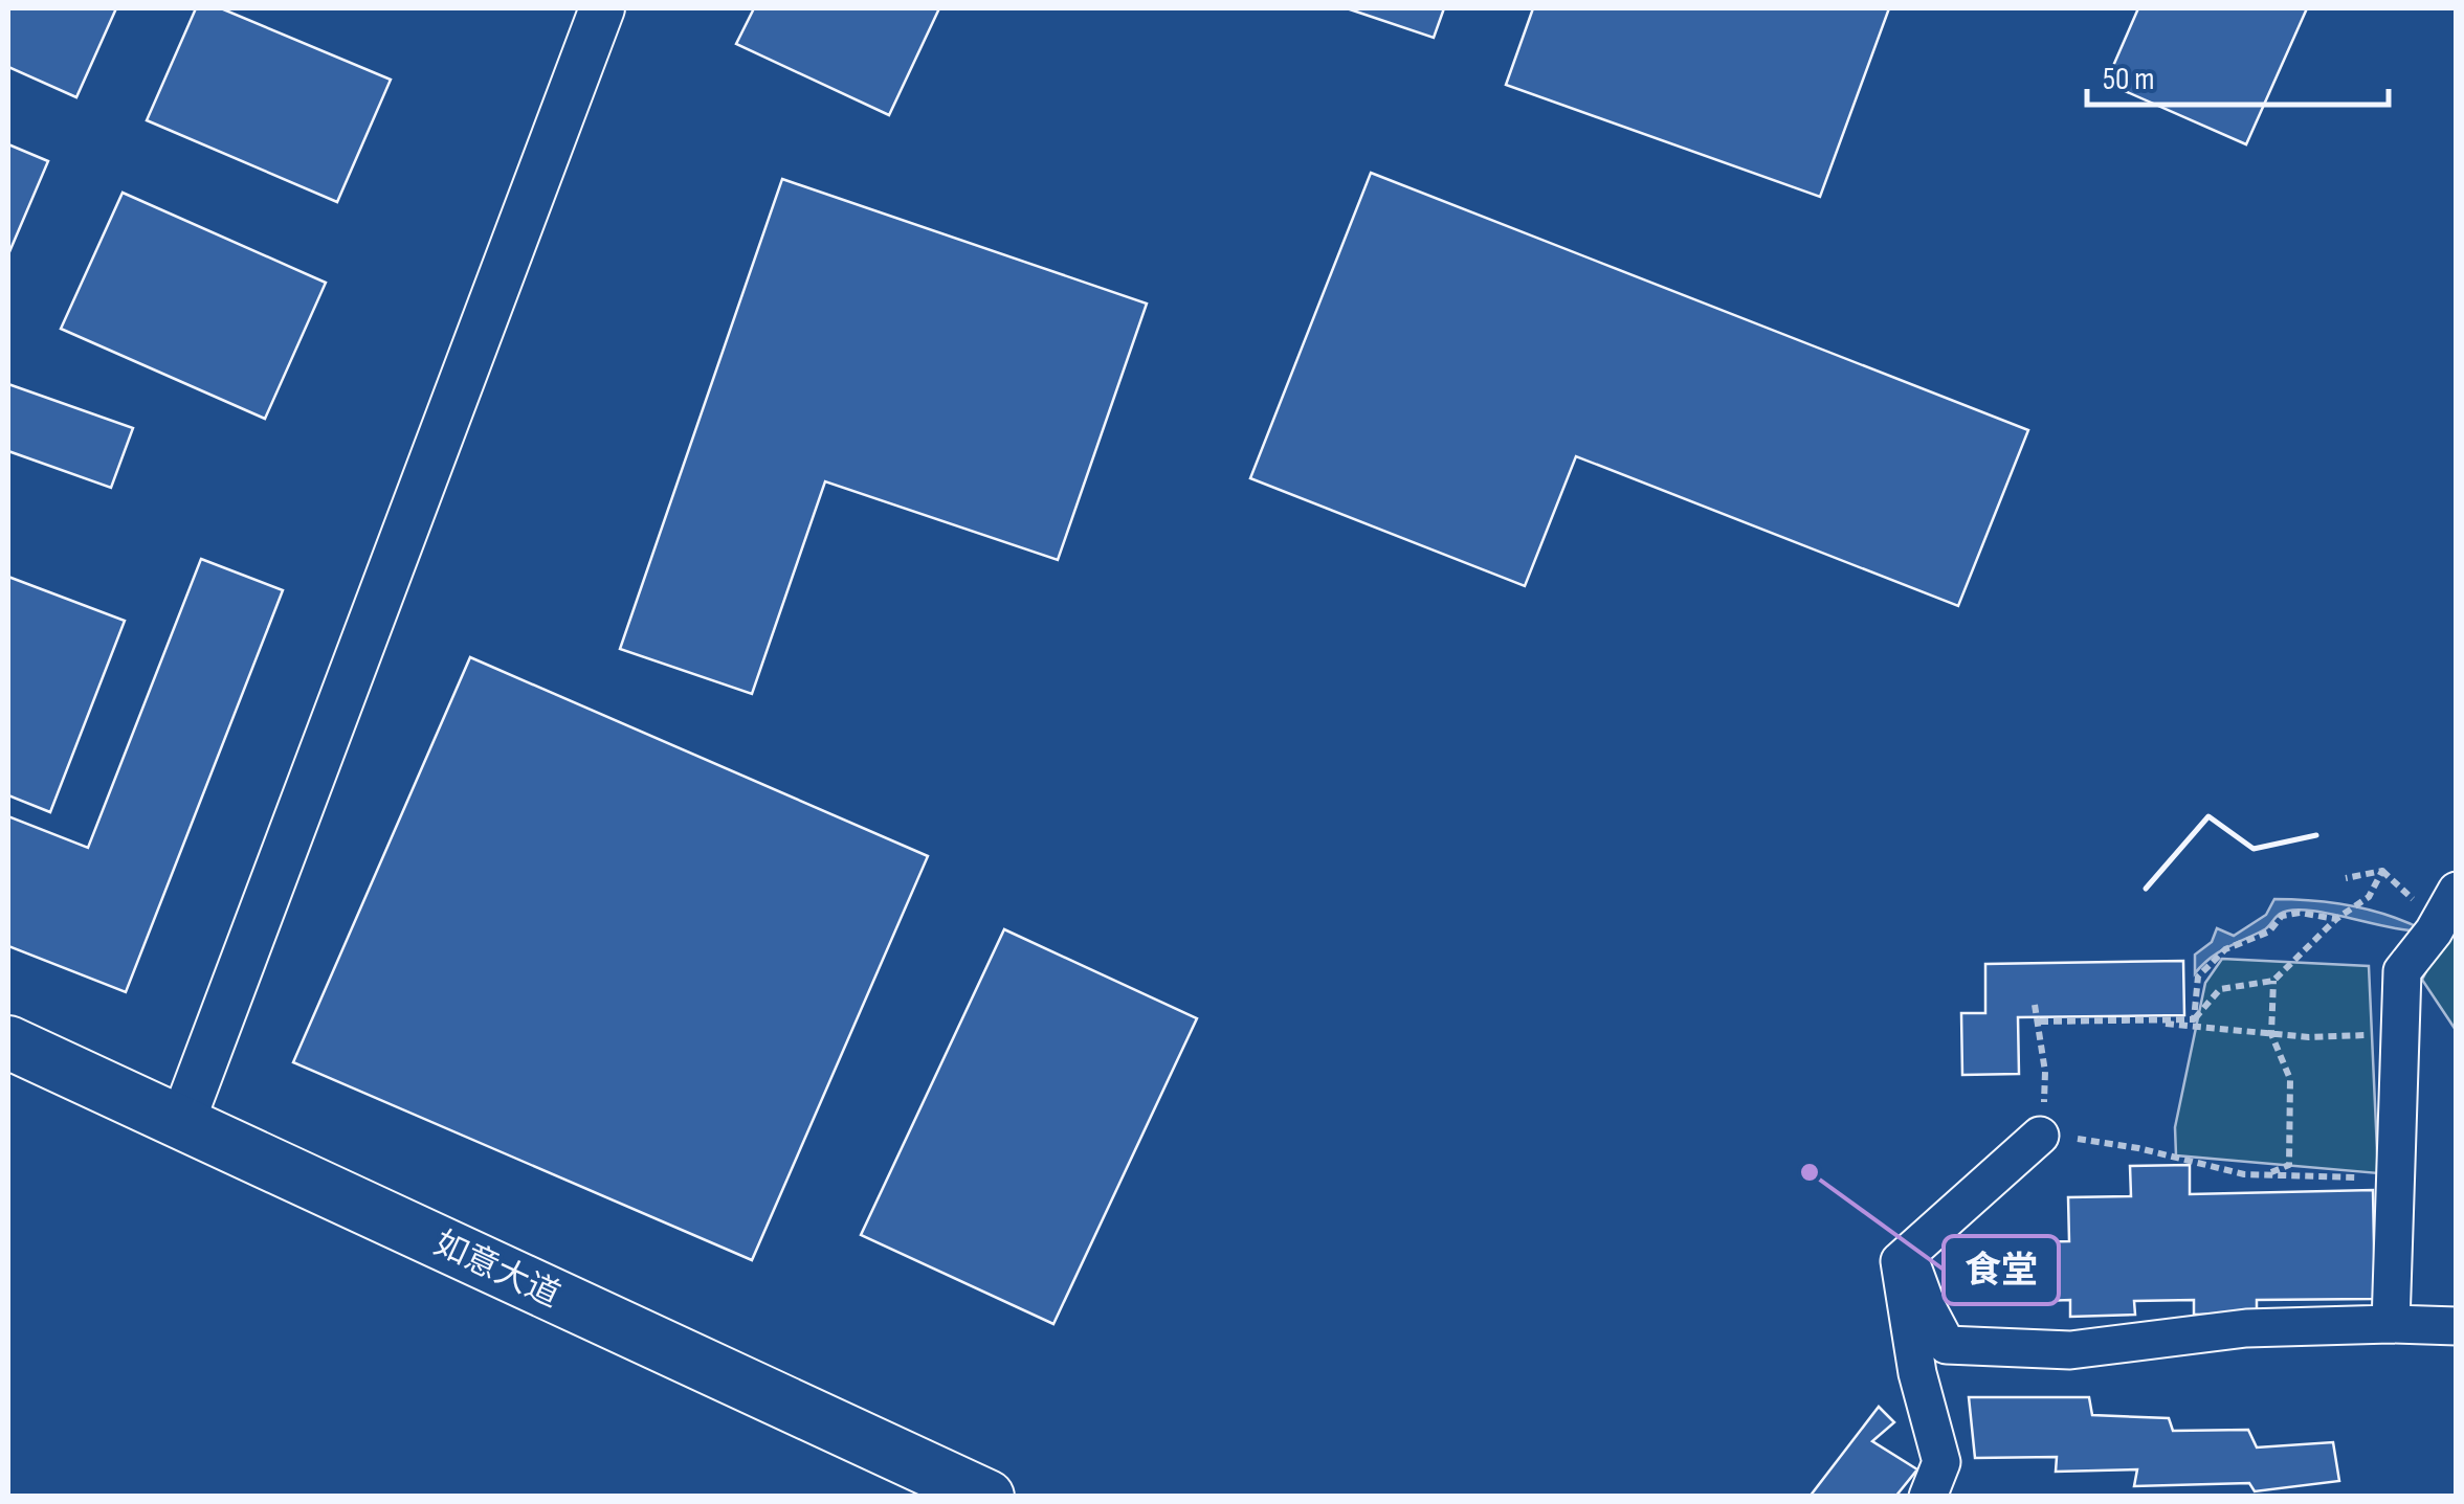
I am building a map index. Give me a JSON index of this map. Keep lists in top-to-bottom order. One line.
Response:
{"streets":{"main road":["如意大道"]},"places":["食堂"],"scale_bar":"50 m"}
